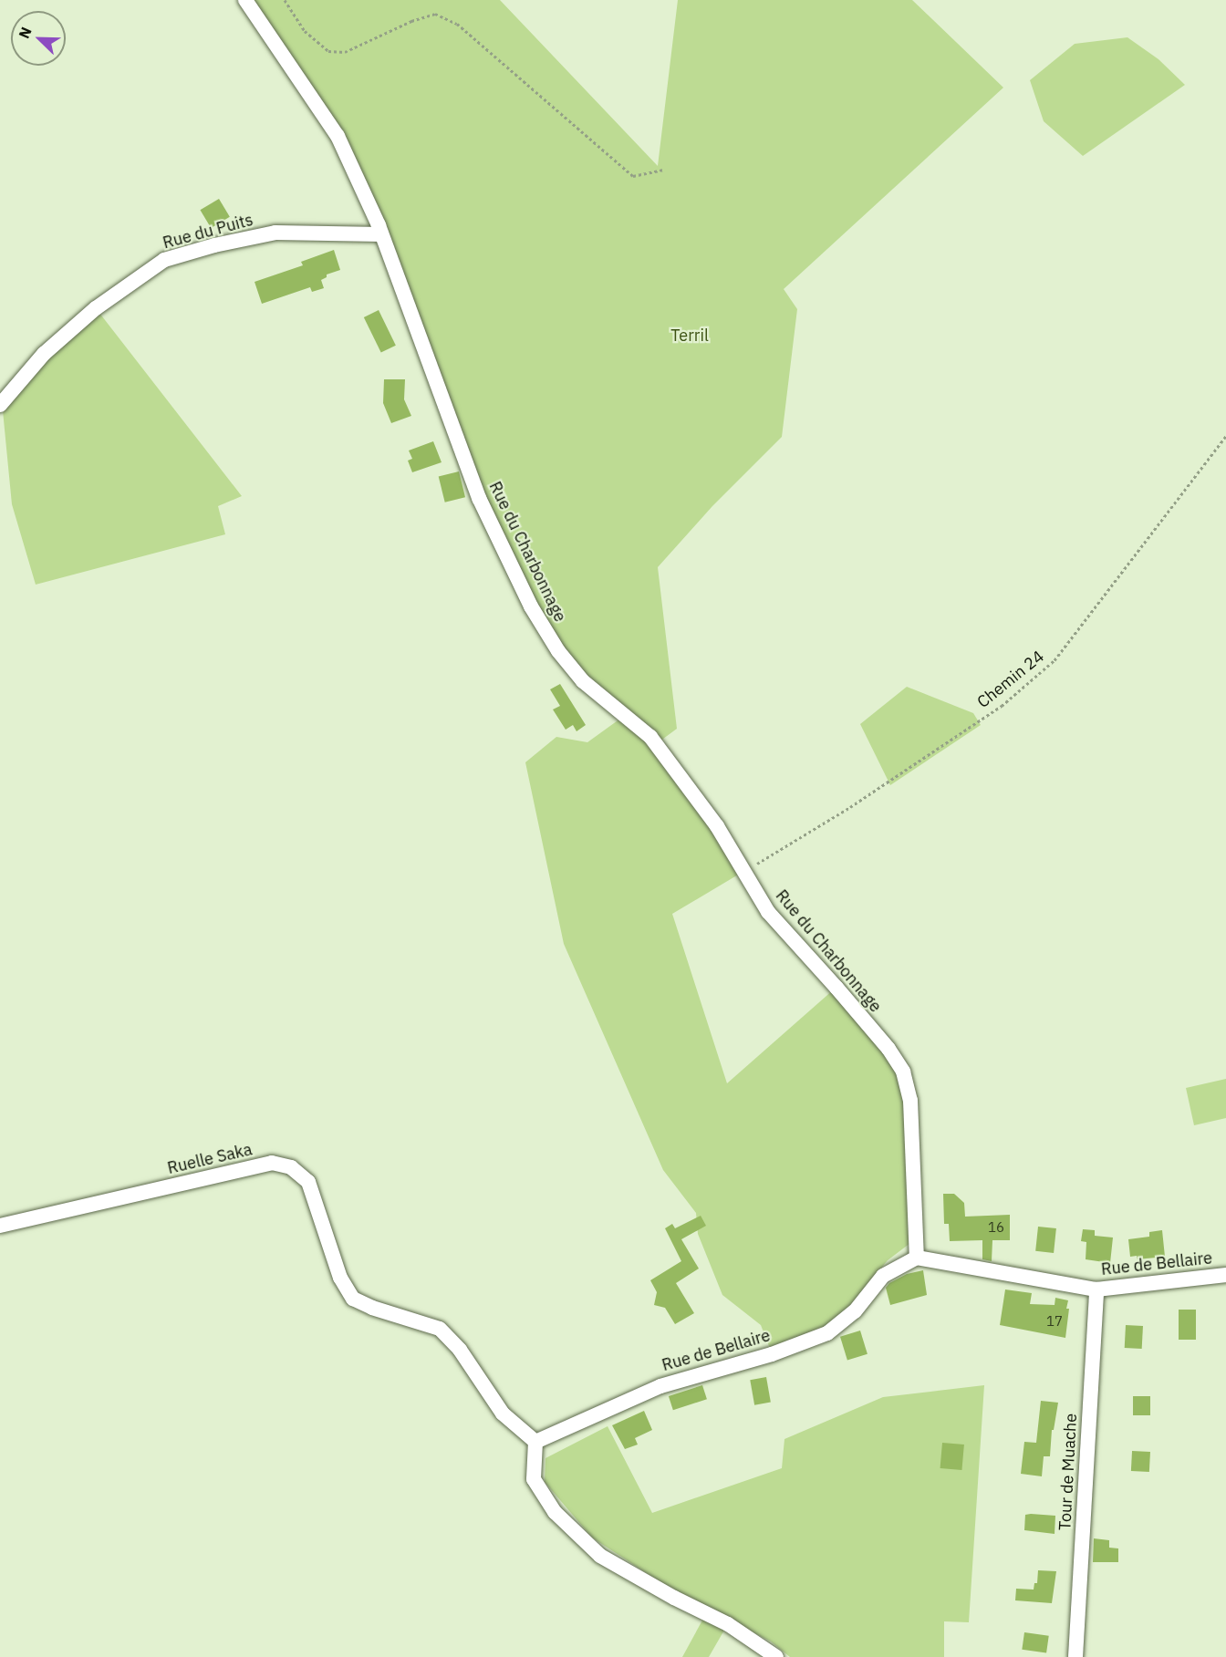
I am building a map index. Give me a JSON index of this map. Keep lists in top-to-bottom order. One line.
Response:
{"streets":{"street":["Rue du Puits","Rue du Charbonnage","Ruelle Saka","Rue de Bellaire","Tour de Muache"],"path":["Chemin 24"]},"crossings":[["Rue du Puits","Rue du Charbonnage"],["Rue du Charbonnage","Chemin 24"],["Rue du Charbonnage","Rue de Bellaire"],["Ruelle Saka","Rue de Bellaire"],["Rue de Bellaire","Tour de Muache"]],"parks":["Terril"],"house_numbers":["16","17"],"north":"top left"}
